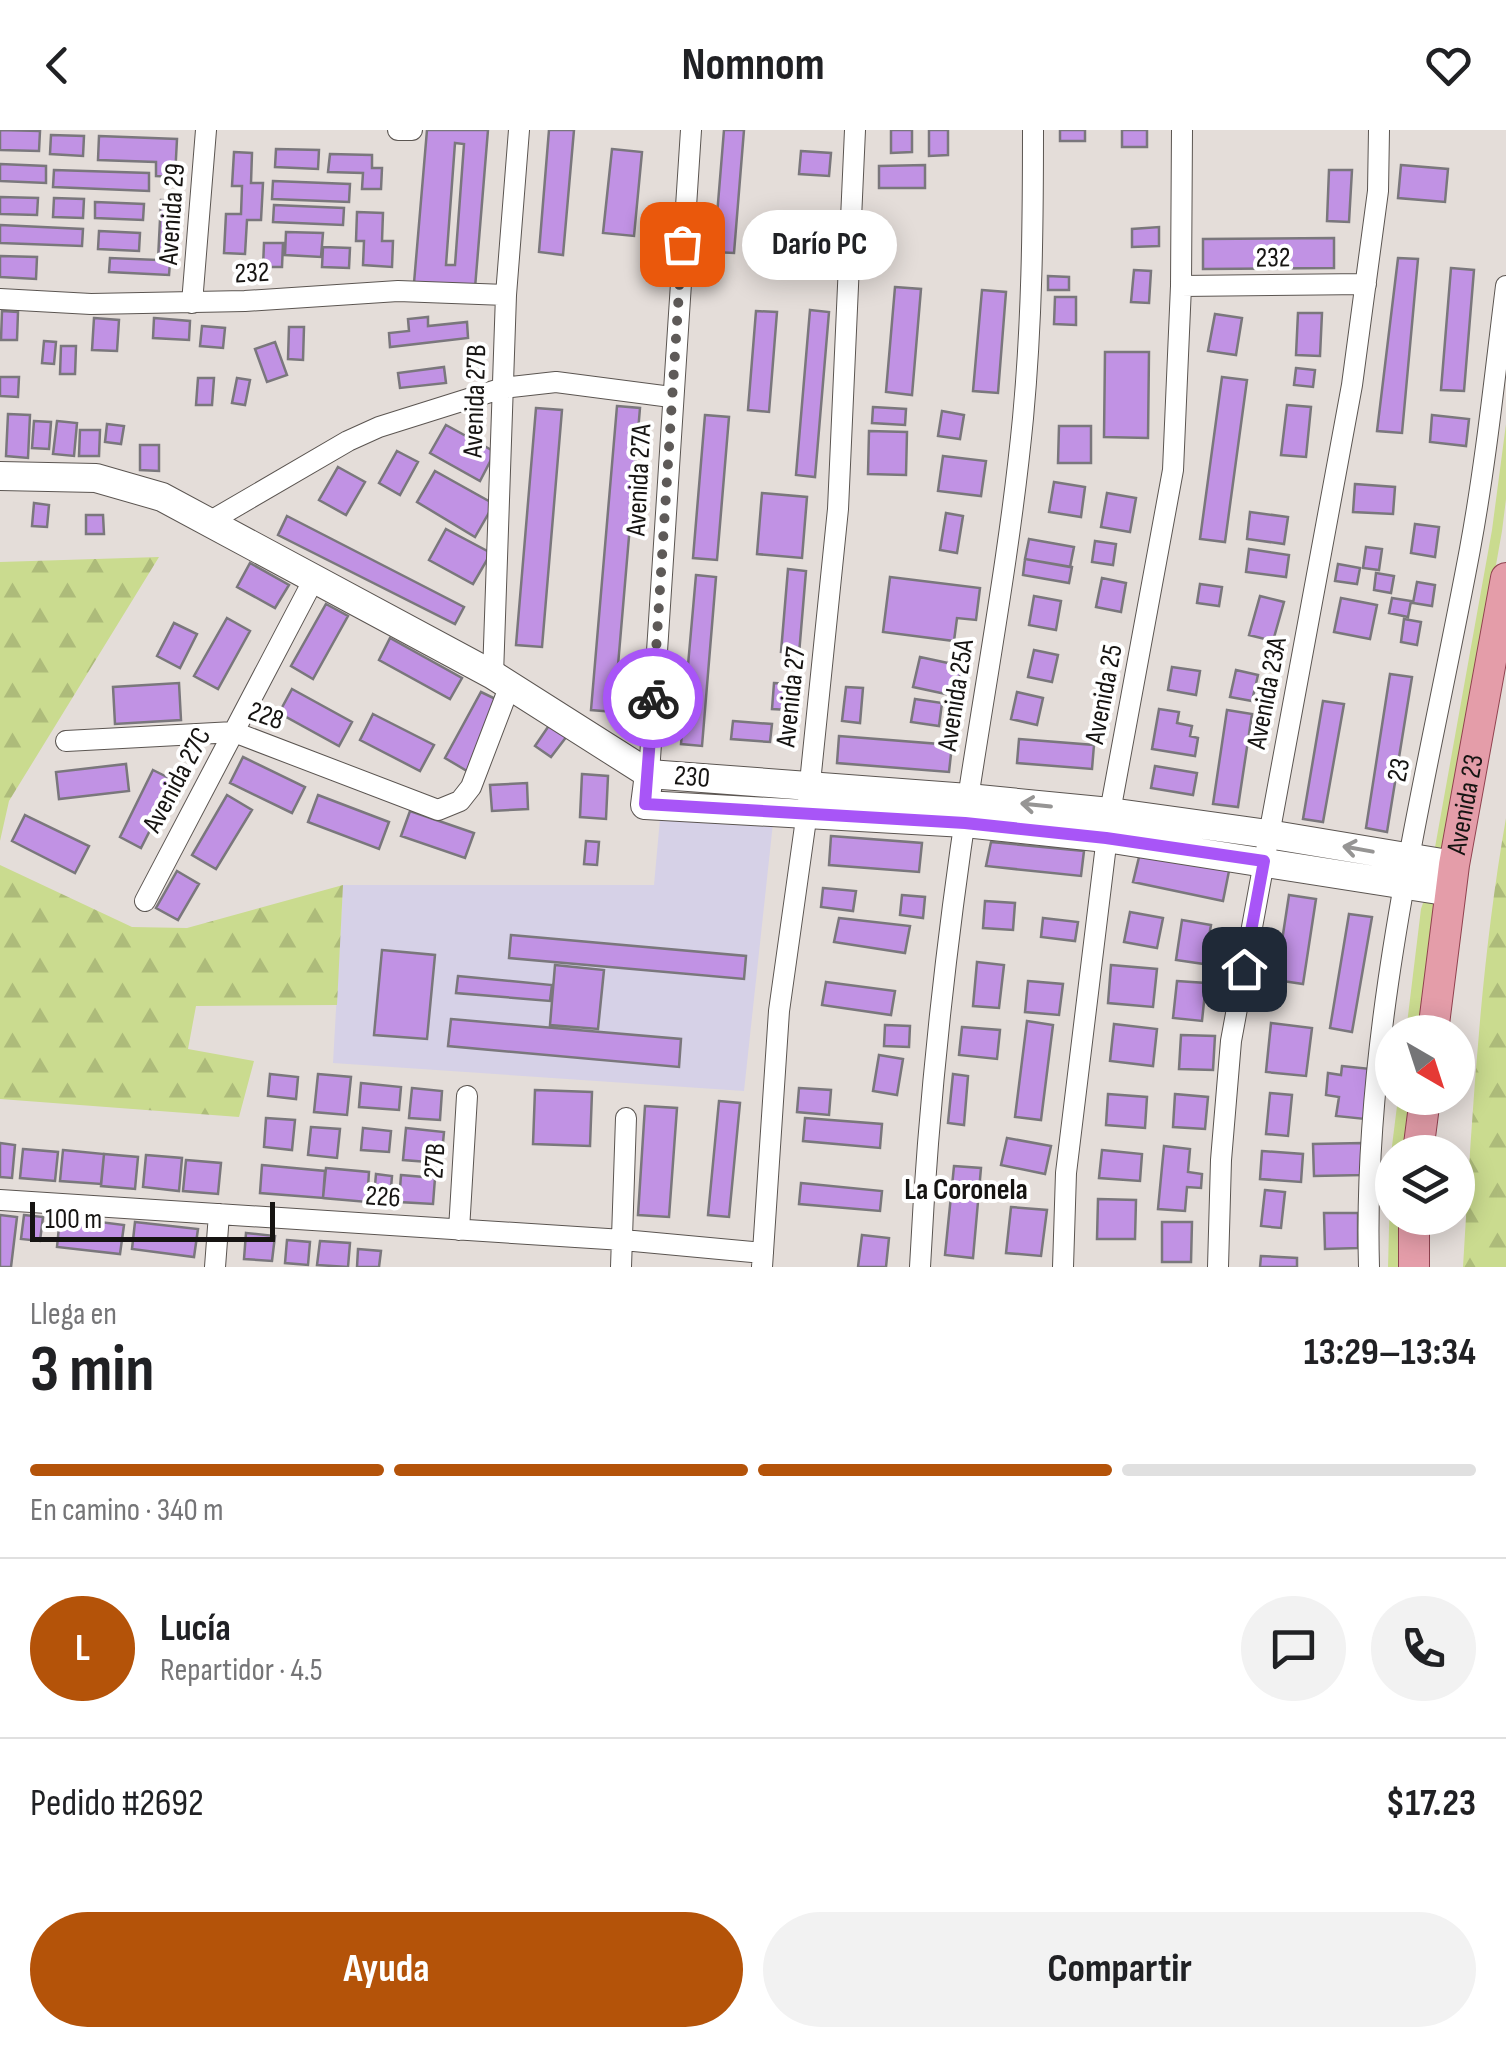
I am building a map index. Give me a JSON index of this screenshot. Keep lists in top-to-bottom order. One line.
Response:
{"streets":{"main road":["Avenida 23"],"street":["Avenida 29","232","Avenida 27B","Avenida 27A","Avenida 23A","Avenida 25","Avenida 25A","Avenida 27","228","23","230","Avenida 27C","27B","226"]},"crossings":[["Avenida 29","232"],["232","Avenida 27B"],["232","Avenida 23A"],["232","Avenida 25"],["Avenida 27B","228"],["Avenida 27B","230"],["Avenida 27A","230"],["Avenida 23A","230"],["Avenida 25","230"],["Avenida 25A","230"],["Avenida 27","230"],["Avenida 27","226"],["228","Avenida 27C"],["23","230"],["230","Avenida 27C"],["230","Avenida 23"],["27B","226"]],"districts":["La Coronela"],"places":["Darío PC"],"scale_bar":"100 m","north":"bottom right","page":{"header":"Nomnom","bubble":"Darío PC","scale":"100 m","heading":["3 min","Llega en","13:29–13:34"],"panel":["Lucía","Repartidor · 4.5","Pedido #2692","$17.23"],"bar":"En camino · 340 m","round":"L","buttons":["Ayuda","Compartir"]}}
